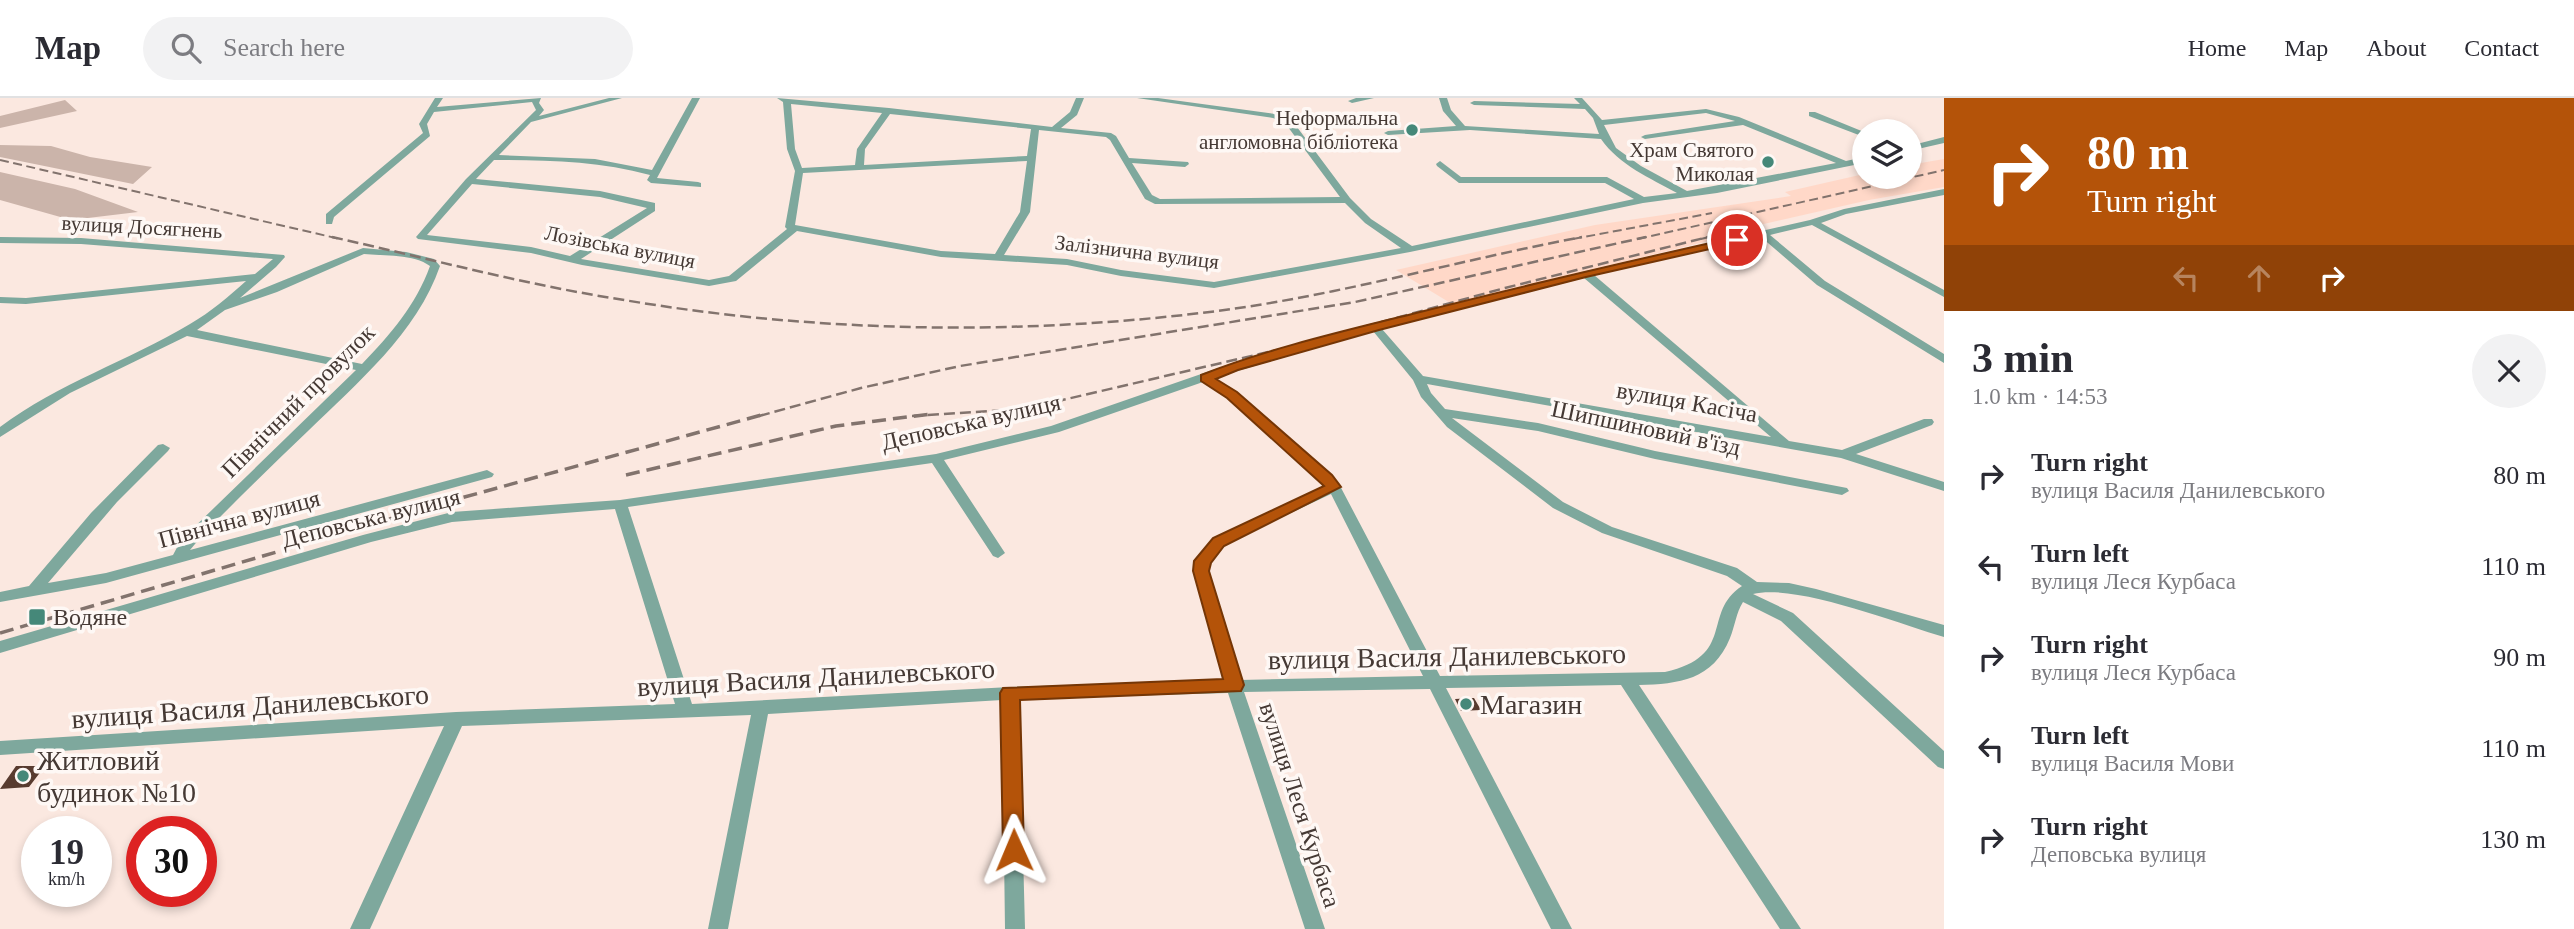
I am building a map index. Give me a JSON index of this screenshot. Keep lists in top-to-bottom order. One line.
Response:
{"streets":{"street":["вулиця Досягнень","Лозівська вулиця","Залізнична вулиця","Північний провулок","вулиця Касіча","Деповська вулиця","Шипшиновий в'їзд","Північна вулиця","вулиця Василя Данилевського","вулиця Леся Курбаса"]},"crossings":[["Лозівська вулиця","Залізнична вулиця"],["Північний провулок","Північна вулиця"],["вулиця Василя Данилевського","вулиця Леся Курбаса"]],"places":{"other":["Неформальна англомовна бібліотека","Храм Святого Миколая","Магазин","Житловий будинок №10"],"transit":["Водяне"]},"page":{"header":"Map","search":"Search here","nav":["Home","Map","About","Contact"],"turn":["80 m","Turn right"],"heading":["3 min","1.0 km · 14:53"],"list":[{"name":"Turn right","note":"вулиця Василя Данилевського","value":"80 m"},{"name":"Turn left","note":"вулиця Леся Курбаса","value":"110 m"},{"name":"Turn right","note":"вулиця Леся Курбаса","value":"90 m"},{"name":"Turn left","note":"вулиця Василя Мови","value":"110 m"},{"name":"Turn right","note":"Деповська вулиця","value":"130 m"}],"speed":"19 km/h","limit":"30"}}
